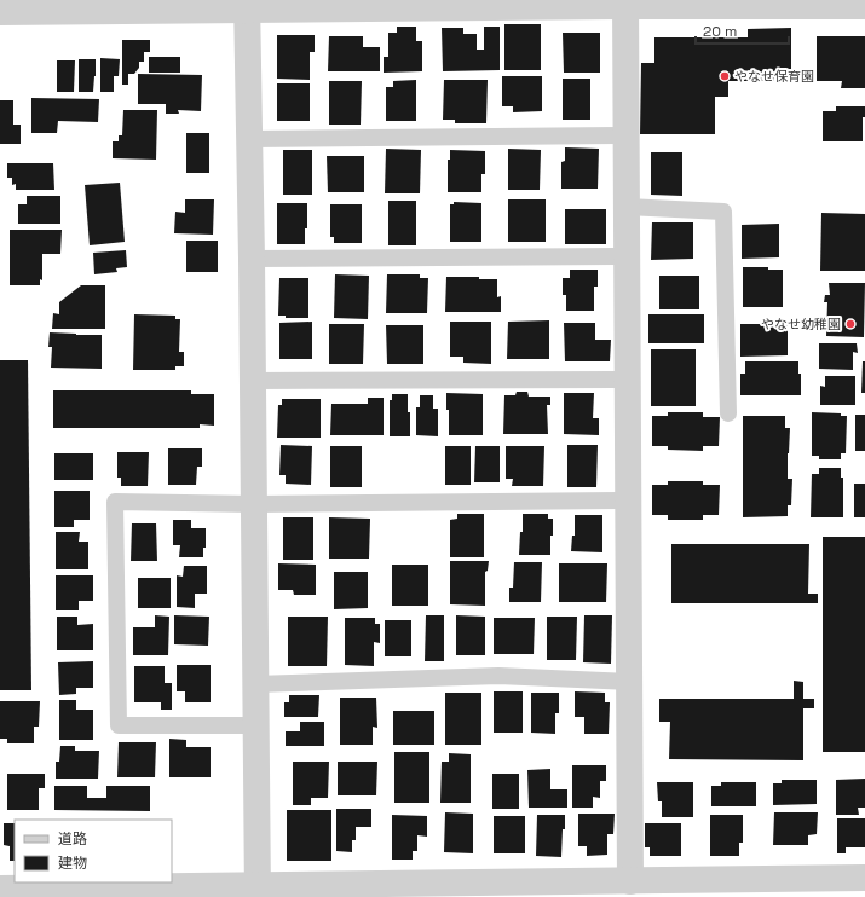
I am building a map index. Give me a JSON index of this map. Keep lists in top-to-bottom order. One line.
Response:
{"places":["やなせ保育園","やなせ幼稚園"],"legend":["道路","建物"],"scale_bar":"20 m"}
